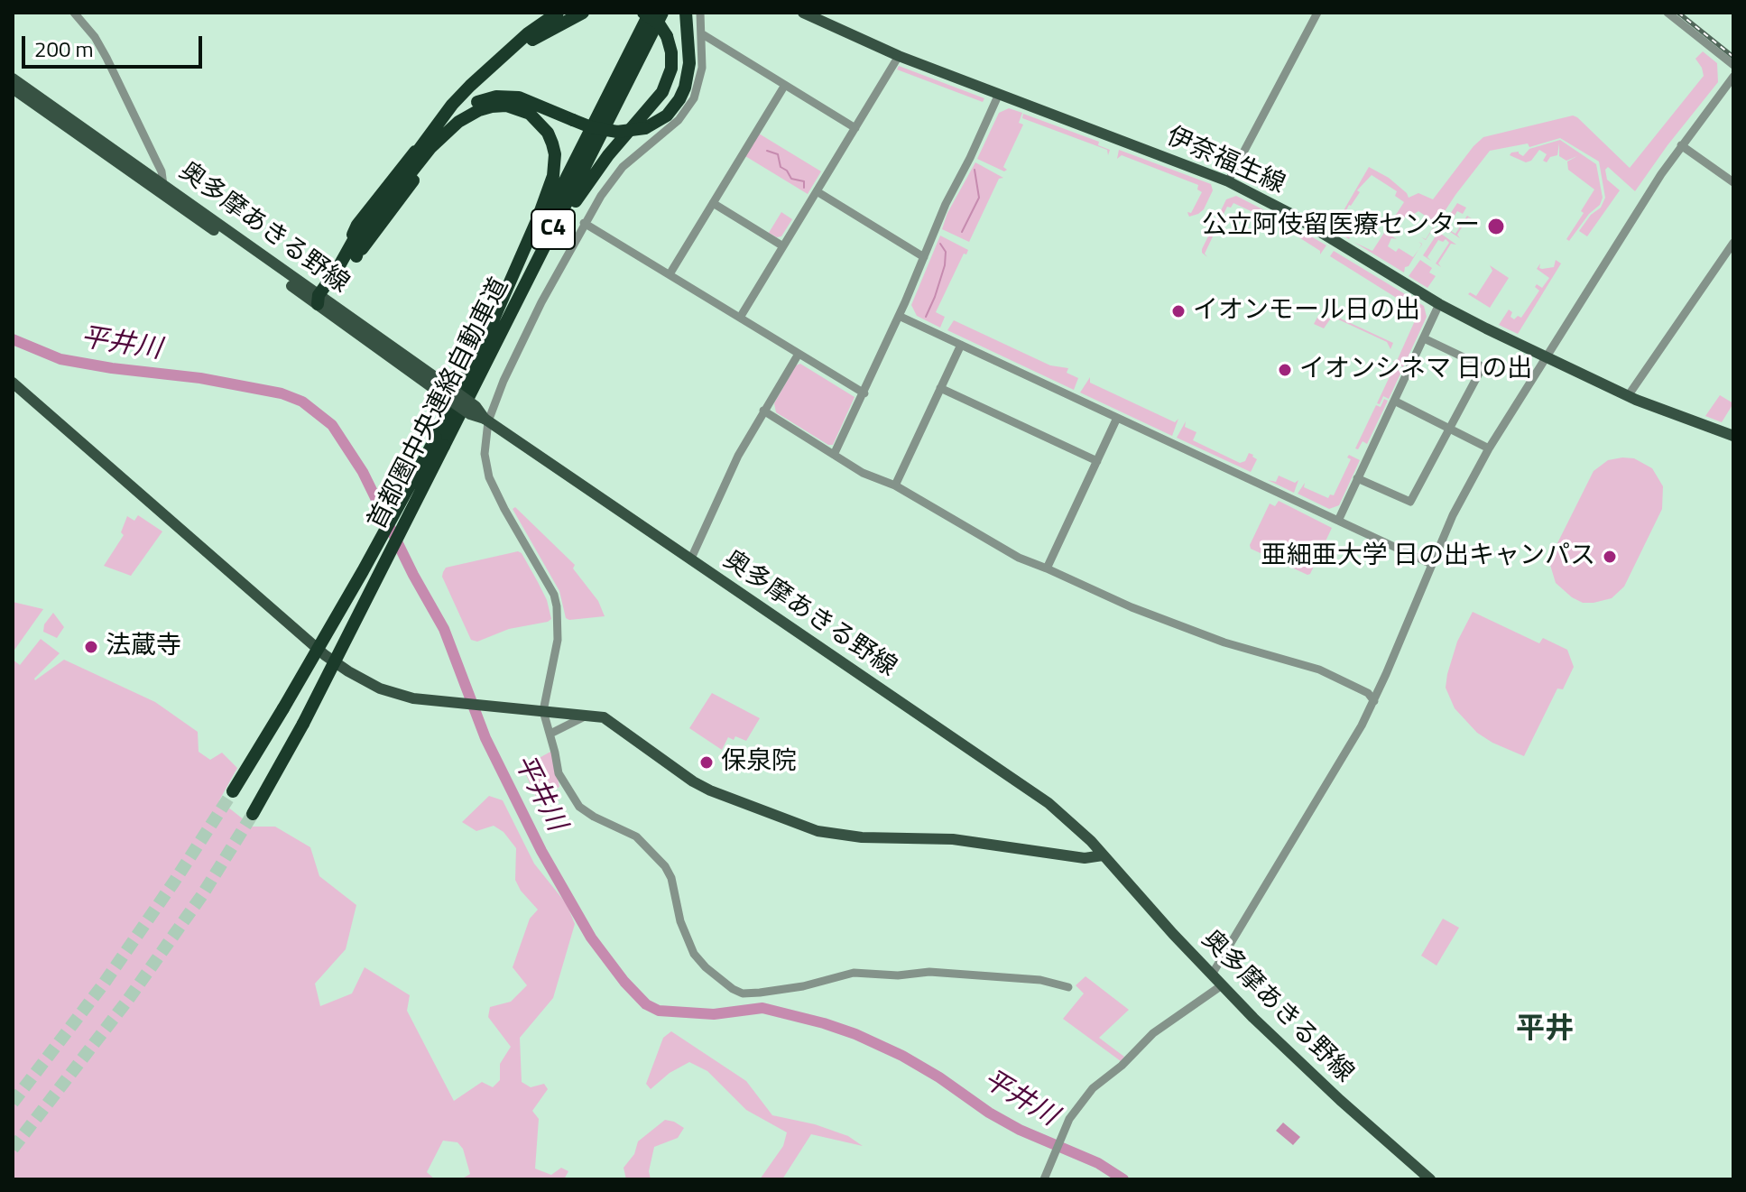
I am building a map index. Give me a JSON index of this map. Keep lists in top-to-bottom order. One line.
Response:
{"streets":{"highway":["C4","首都圏中央連絡自動車道"],"main road":["伊奈福生線","奥多摩あきる野線"]},"districts":["平井"],"water":["平井川"],"places":["公立阿伎留医療センター","イオンモール日の出","イオンシネマ 日の出","亜細亜大学 日の出キャンパス","法蔵寺","保泉院"],"scale_bar":"200 m"}
